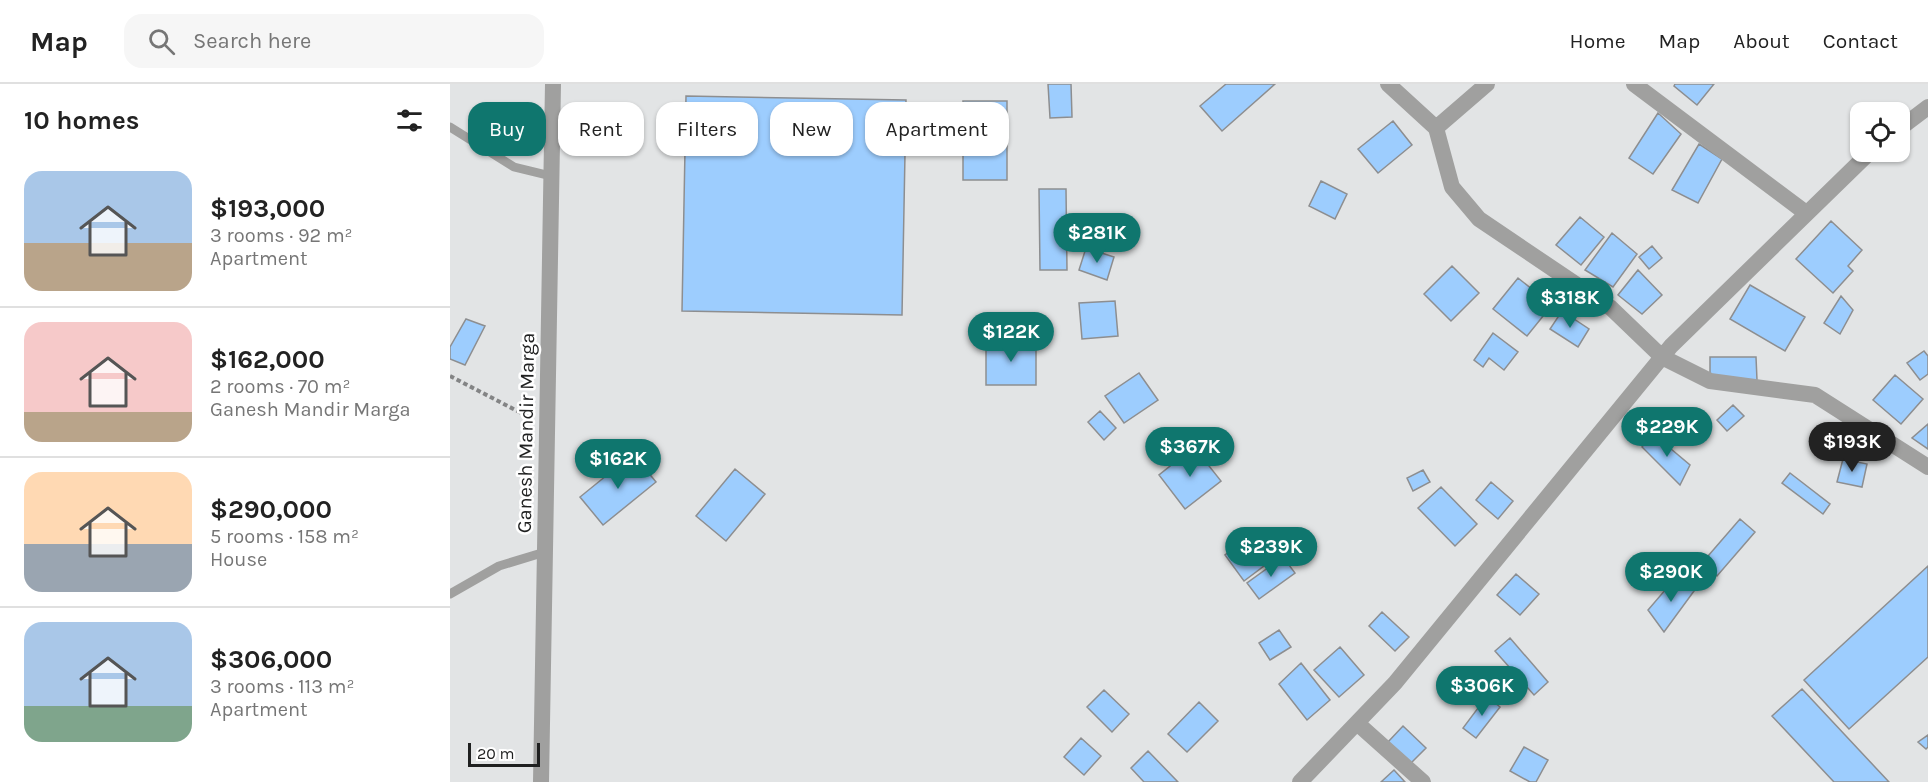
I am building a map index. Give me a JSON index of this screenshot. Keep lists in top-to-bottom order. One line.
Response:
{"streets":{"street":["Ganesh Mandir Marga"]},"scale_bar":"20 m","page":{"header":"Map","search":"Search here","nav":["Home","Map","About","Contact"],"heading":"10 homes","chip":["Buy","Rent","Filters","New","Apartment"],"list":[{"name":"$193,000","note":"3 rooms · 92 m² · Apartment"},{"name":"$162,000","note":"2 rooms · 70 m² · Ganesh Mandir Marga"},{"name":"$290,000","note":"5 rooms · 158 m² · House"},{"name":"$306,000","note":"3 rooms · 113 m² · Apartment"}],"price":["$281K","$318K","$122K","$229K","$193K","$367K","$162K","$239K","$290K","$306K"],"scale":"20 m"}}
